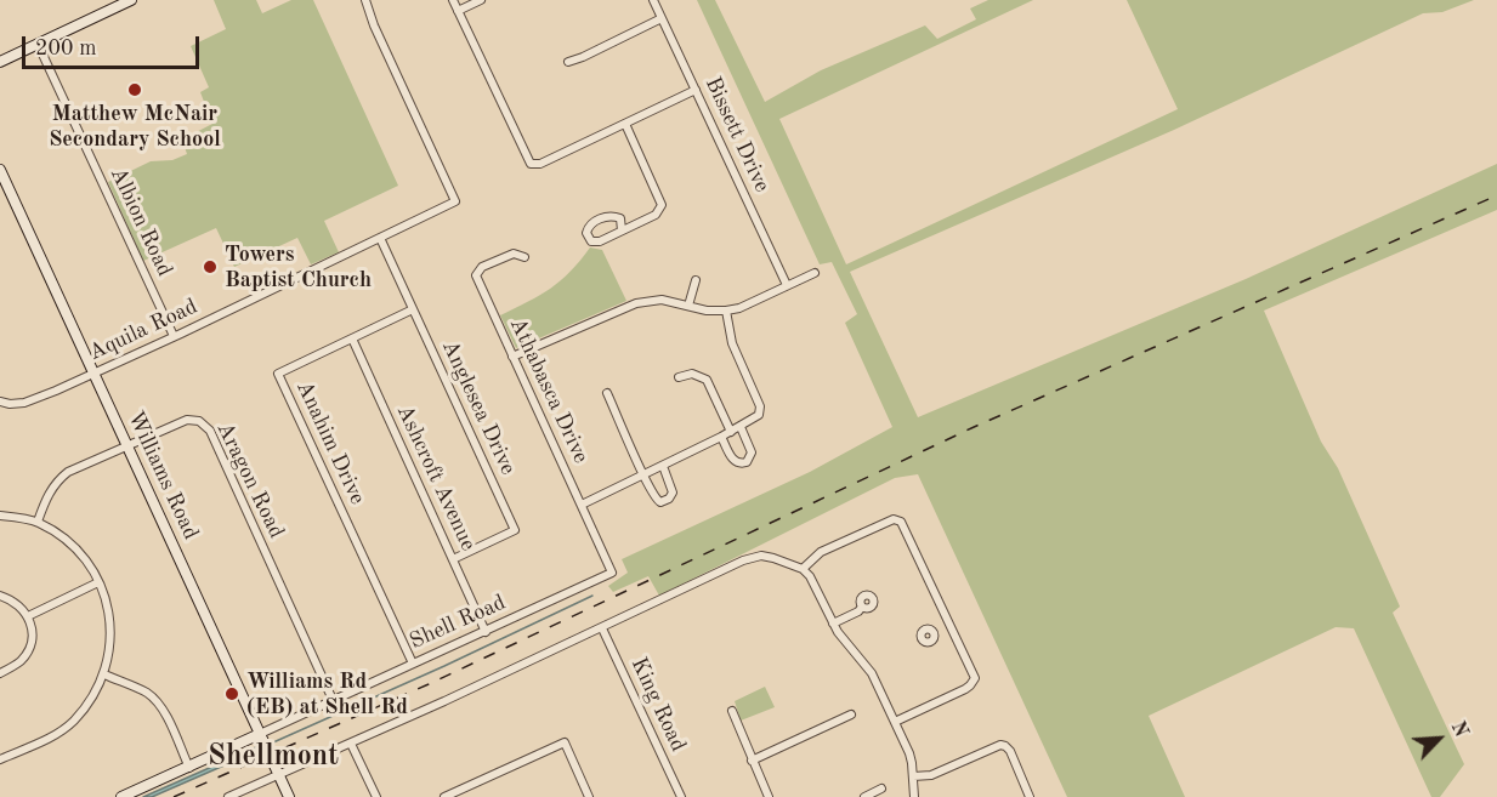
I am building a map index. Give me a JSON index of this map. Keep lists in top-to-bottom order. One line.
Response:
{"streets":{"street":["Bissett Drive","Albion Road","Aquila Road","Athabasca Drive","Anglesea Drive","Anahim Drive","Williams Road","Ashcroft Avenue","Aragon Road","Shell Road","King Road"]},"crossings":[["Albion Road","Aquila Road"],["Aquila Road","Anglesea Drive"],["Aquila Road","Williams Road"],["Athabasca Drive","Shell Road"],["Anglesea Drive","Anahim Drive"],["Anglesea Drive","Ashcroft Avenue"],["Anahim Drive","Ashcroft Avenue"],["Anahim Drive","Shell Road"],["Williams Road","Aragon Road"],["Williams Road","Shell Road"],["Ashcroft Avenue","Shell Road"],["Aragon Road","Shell Road"]],"districts":["Shellmont"],"places":["Matthew McNair Secondary School","Towers Baptist Church","Williams Rd (EB) at Shell Rd"],"scale_bar":"200 m","north":"top right"}
